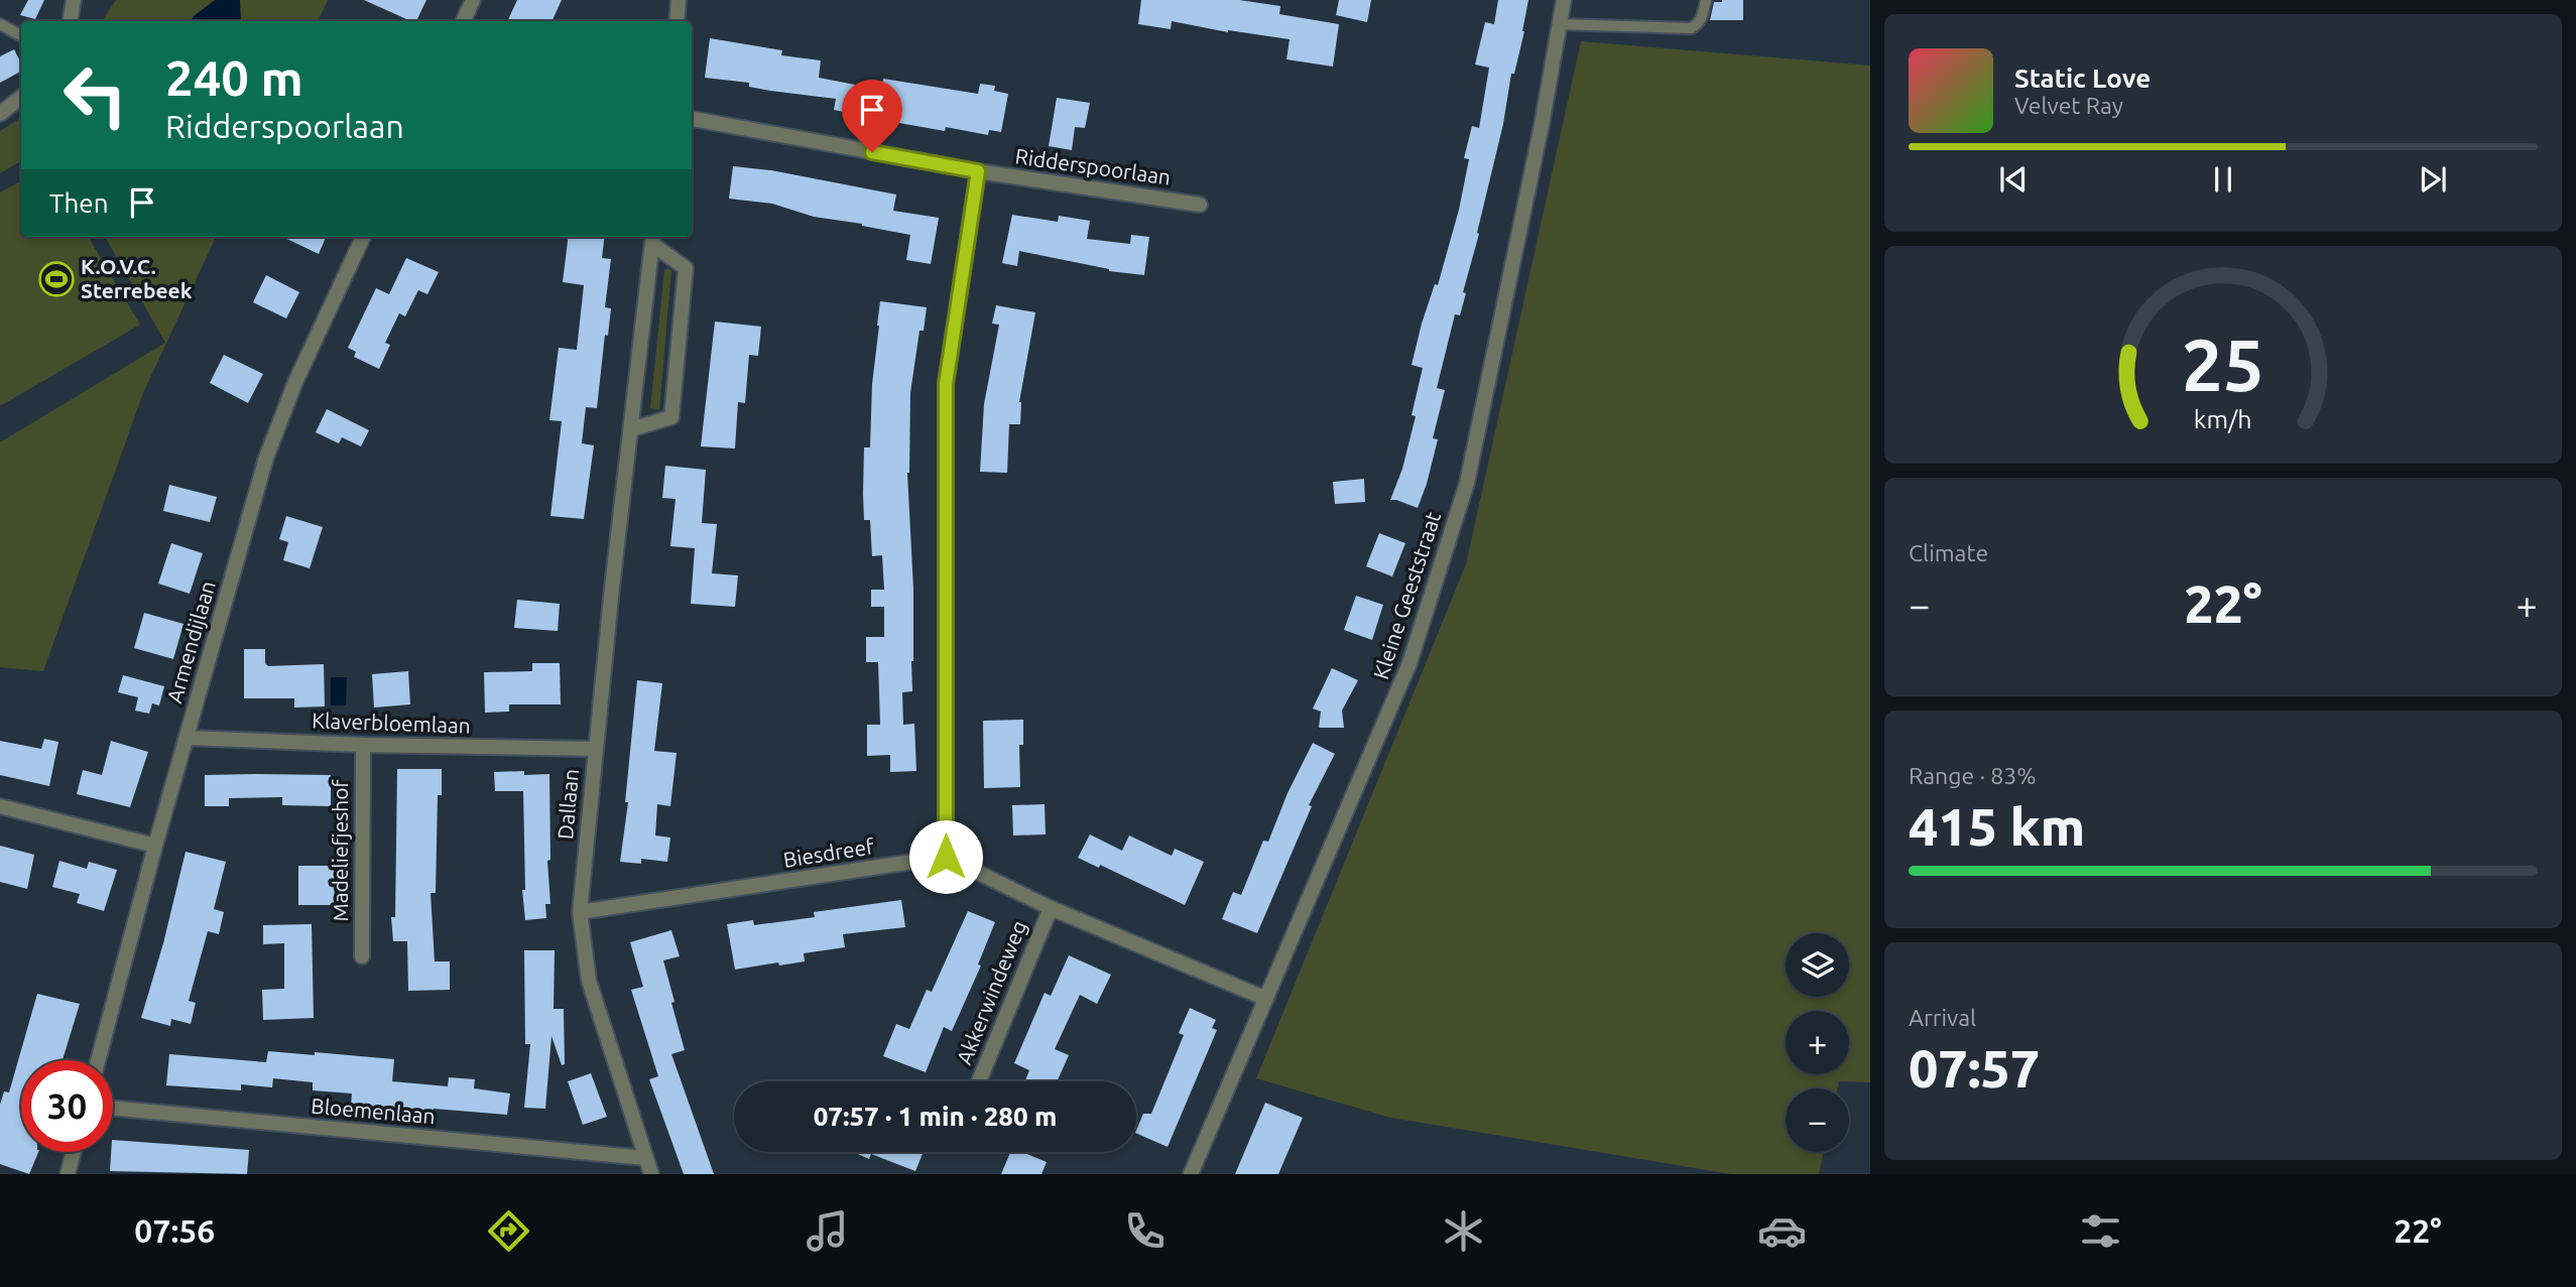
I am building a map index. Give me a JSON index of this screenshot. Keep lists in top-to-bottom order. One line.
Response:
{"streets":{"street":["Ridderspoorlaan","Kleine Geeststraat","Armendijlaan","Klaverbloemlaan","Dallaan","Madeliefjeshof","Biesdreef","Akkerwindeweg","Bloemenlaan"]},"crossings":[["Armendijlaan","Klaverbloemlaan"],["Klaverbloemlaan","Dallaan"],["Klaverbloemlaan","Madeliefjeshof"],["Dallaan","Biesdreef"],["Dallaan","Bloemenlaan"]],"places":{"sports":["K.O.V.C. Sterrebeek"]},"page":{"turn":["240 m","Ridderspoorlaan"],"song":["Static Love","Velvet Ray"],"then":"Then","tile":["Climate",["Range · 83%","415 km"],["Arrival","07:57"]],"heat":["−","22°","+"],"map_buttons":["+","−"],"limit":"30","trip":"07:57 · 1 min · 280 m","tabs":["07:56","22°"],"gauge":["25","km/h"]}}
